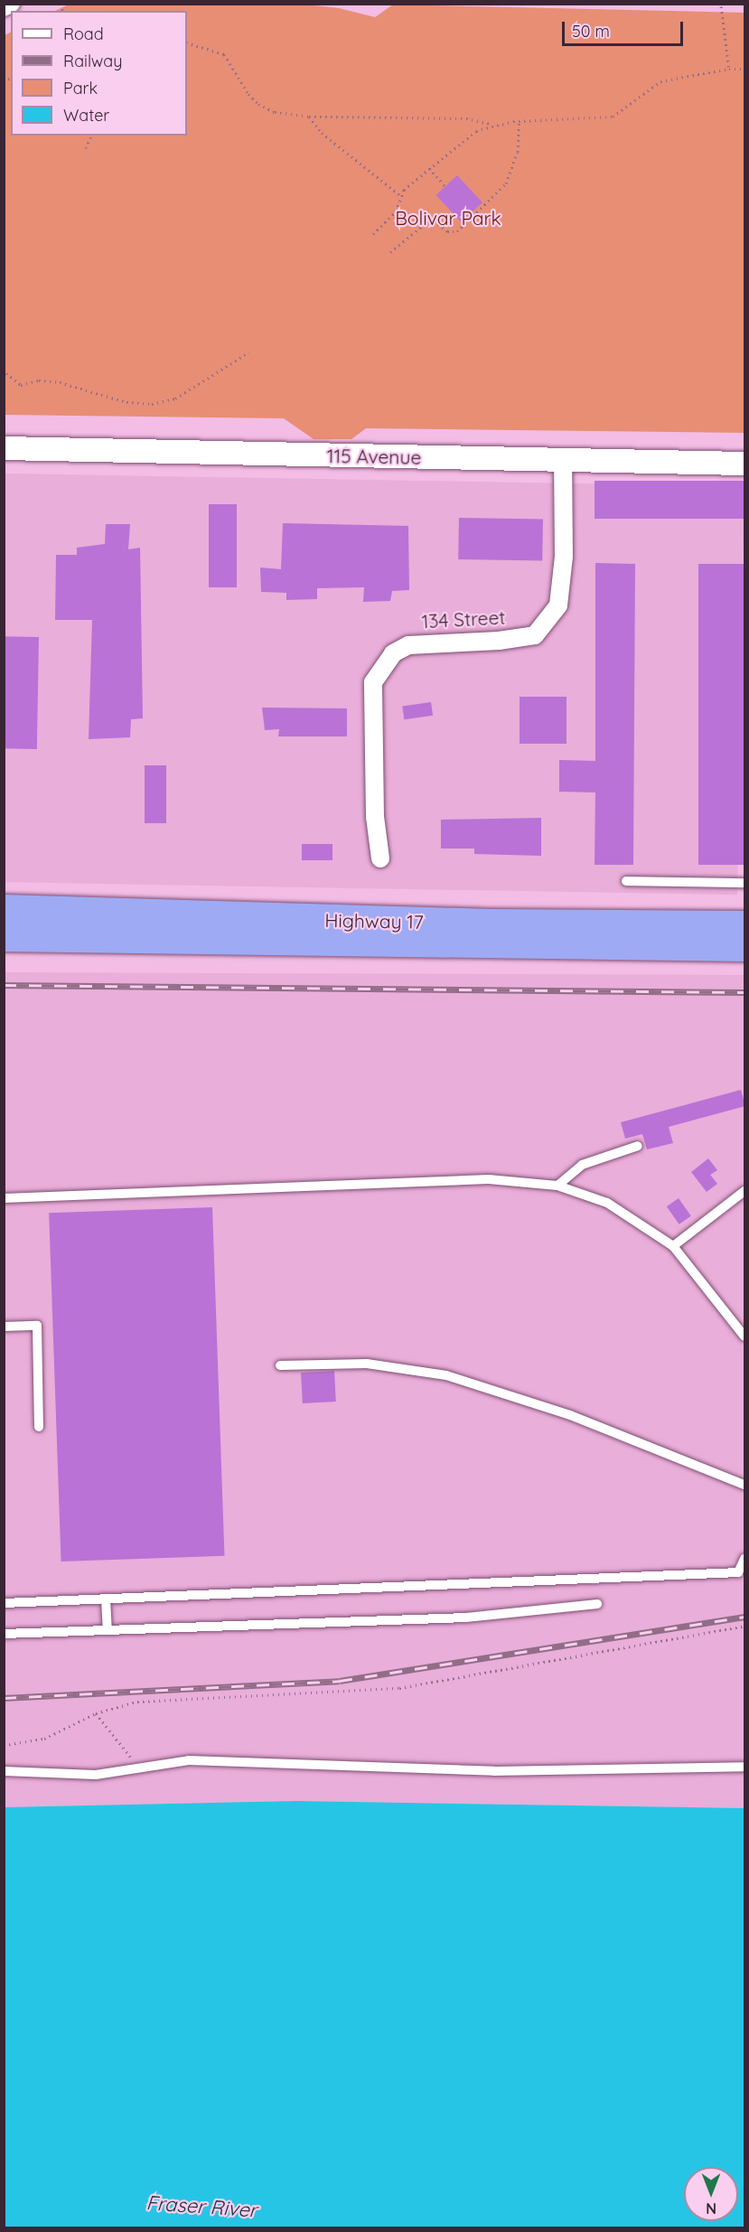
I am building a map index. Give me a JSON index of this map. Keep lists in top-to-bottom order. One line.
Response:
{"streets":{"highway":["Highway 17"],"street":["115 Avenue","134 Street"]},"crossings":[["115 Avenue","134 Street"]],"water":["Fraser River"],"parks":["Bolivar Park"],"legend":["Road","Railway","Park","Water"],"scale_bar":"50 m","north":"bottom"}
